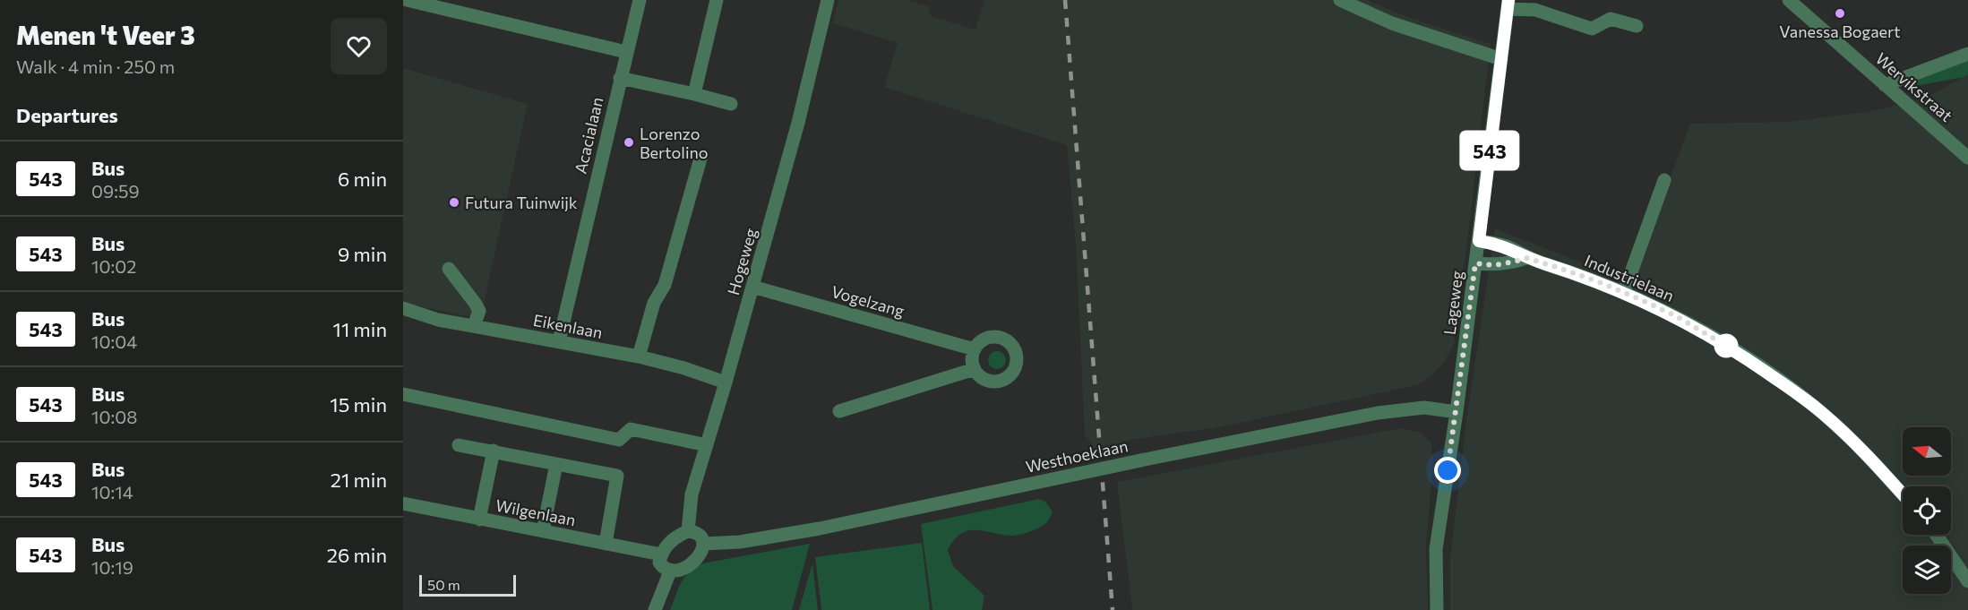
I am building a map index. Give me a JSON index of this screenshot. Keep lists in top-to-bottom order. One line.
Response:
{"streets":{"street":["Wervikstraat","Acacialaan","Hogeweg","Industrielaan","Vogelzang","Lageweg","Eikenlaan","Westhoeklaan","Wilgenlaan"]},"crossings":[["Acacialaan","Eikenlaan"],["Hogeweg","Vogelzang"],["Hogeweg","Eikenlaan"],["Hogeweg","Westhoeklaan"],["Hogeweg","Wilgenlaan"],["Industrielaan","Lageweg"],["Lageweg","Westhoeklaan"],["Westhoeklaan","Wilgenlaan"]],"places":["Vanessa Bogaert","Lorenzo Bertolino","Futura Tuinwijk"],"lines":["bus line 543"],"scale_bar":"50 m","north":"left","page":{"heading":[["Menen 't Veer 3","Walk · 4 min · 250 m"],"Departures"],"on_map":"543","list":[{"mark":"543","name":"Bus","note":"09:59","value":"6 min"},{"mark":"543","name":"Bus","note":"10:02","value":"9 min"},{"mark":"543","name":"Bus","note":"10:04","value":"11 min"},{"mark":"543","name":"Bus","note":"10:08","value":"15 min"},{"mark":"543","name":"Bus","note":"10:14","value":"21 min"},{"mark":"543","name":"Bus","note":"10:19","value":"26 min"}],"scale":"50 m"}}
